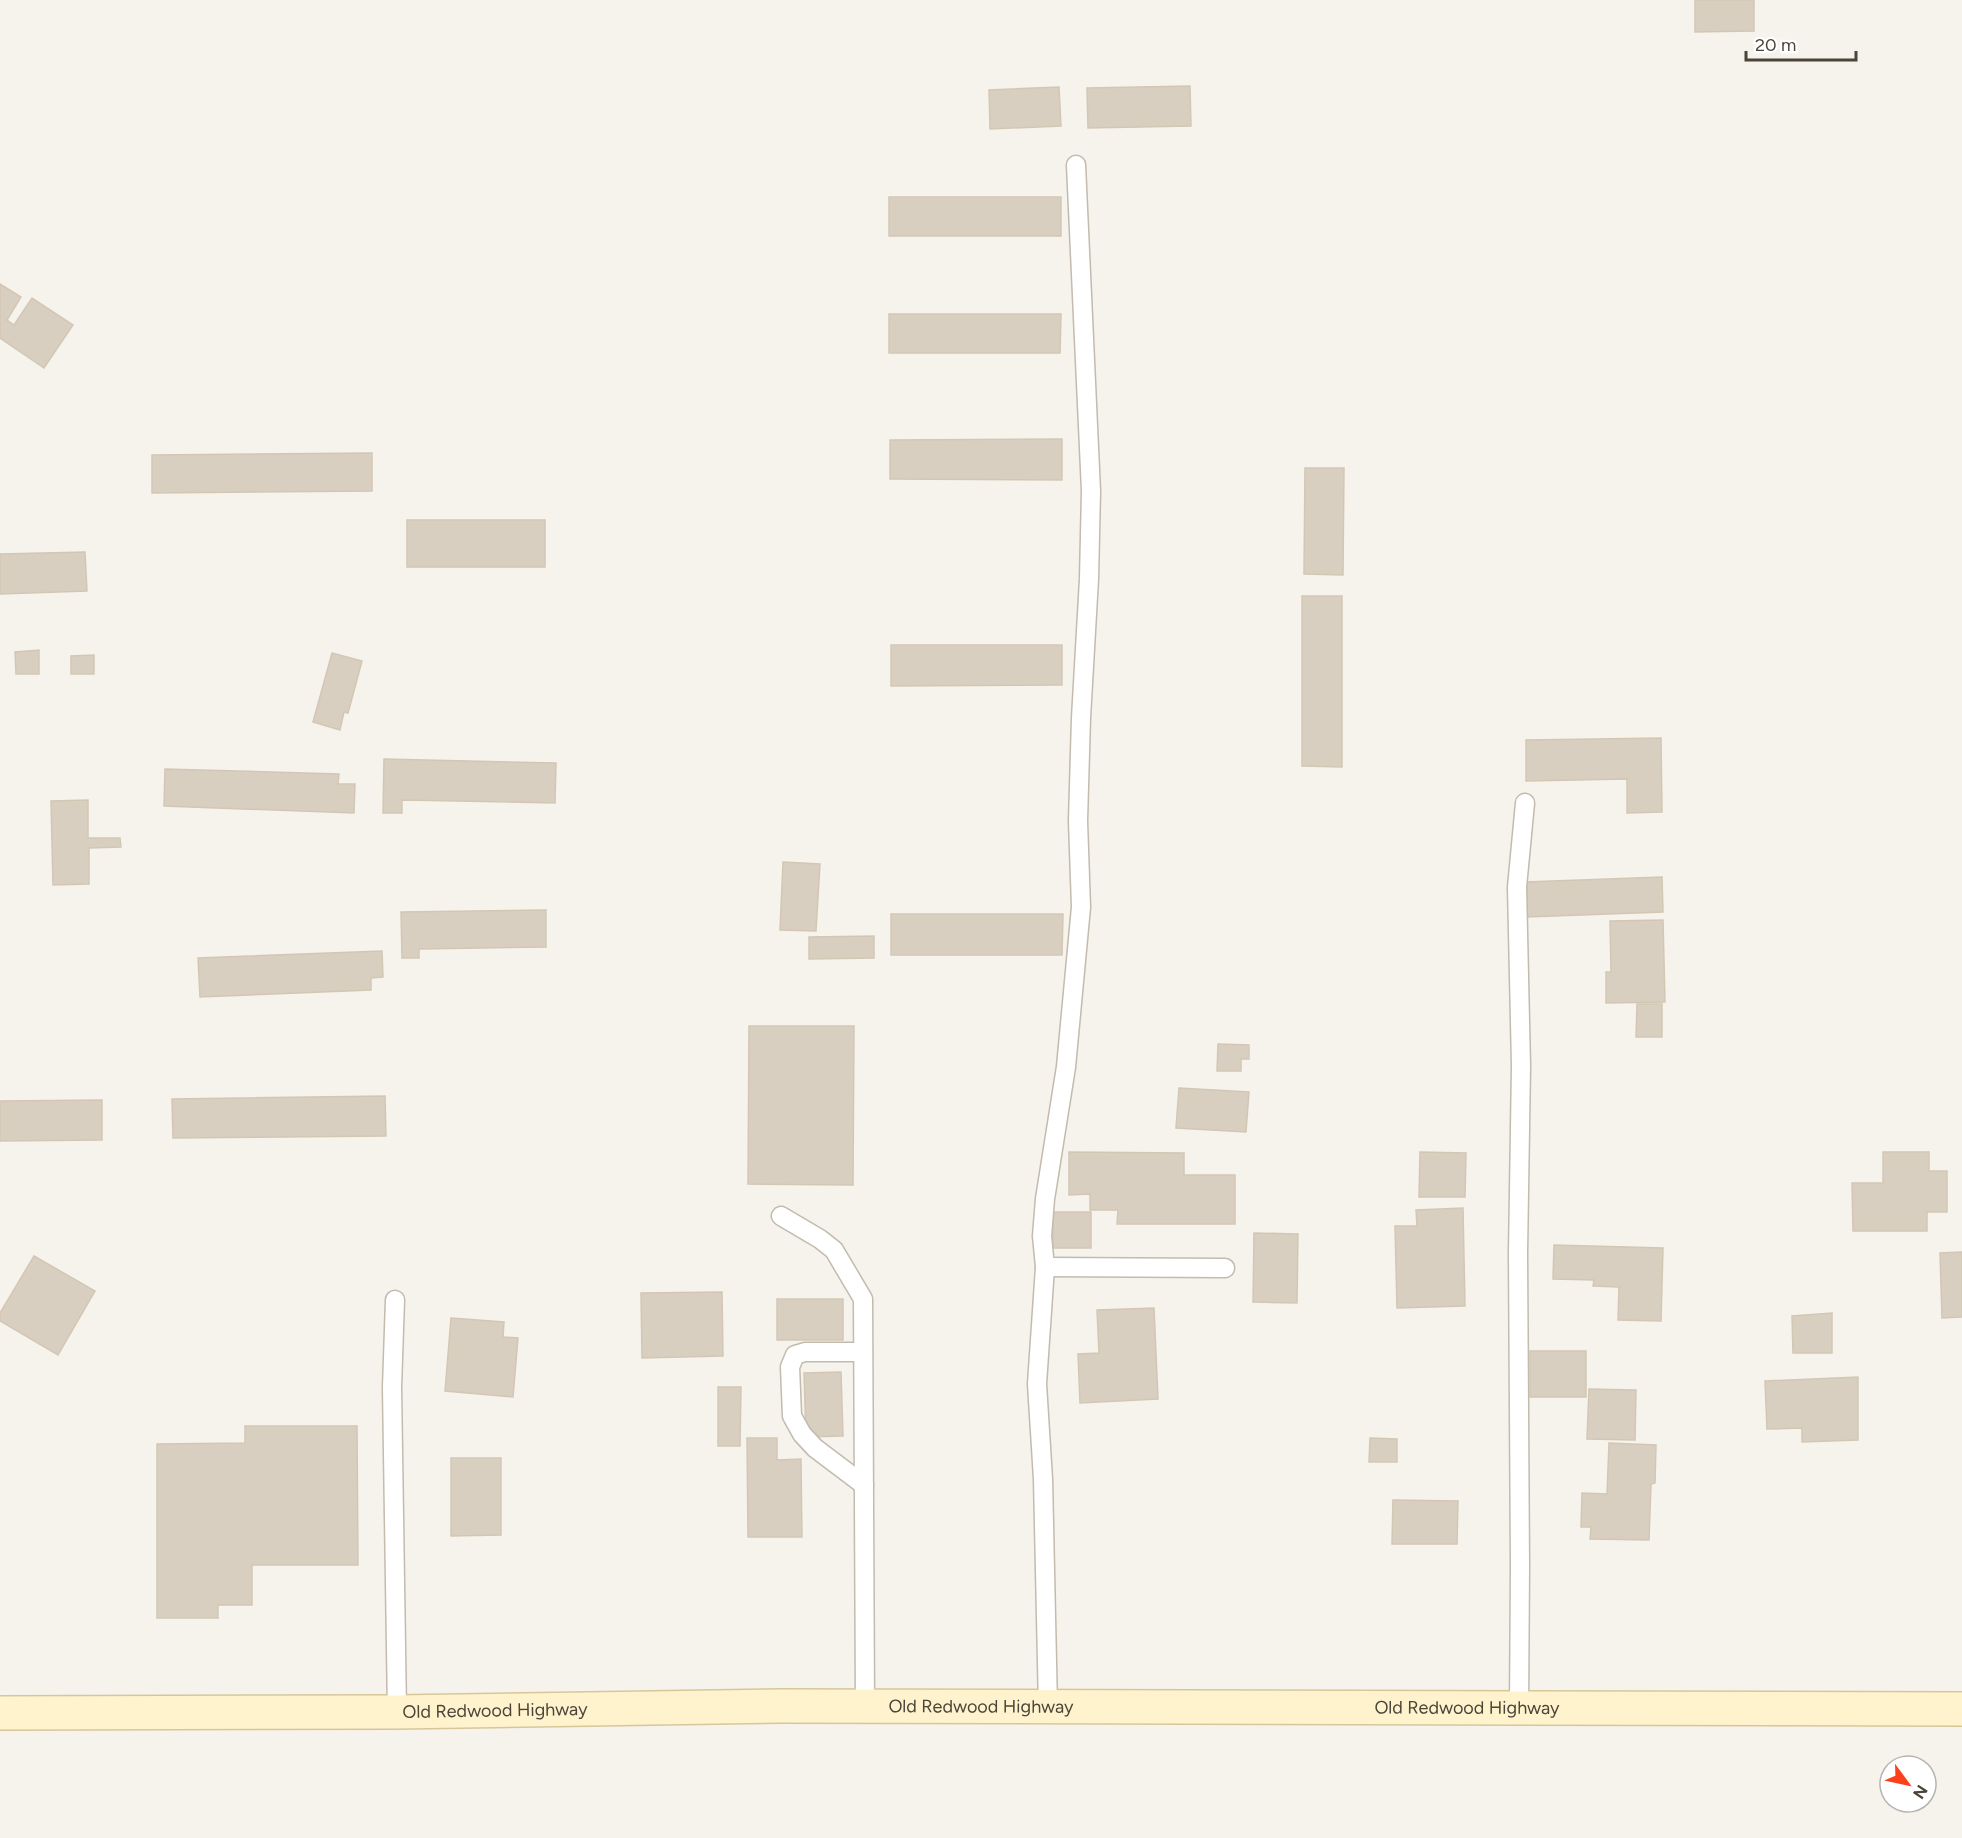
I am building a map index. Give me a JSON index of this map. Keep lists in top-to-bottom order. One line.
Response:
{"streets":{"main road":["Old Redwood Highway"]},"scale_bar":"20 m","north":"bottom right"}
